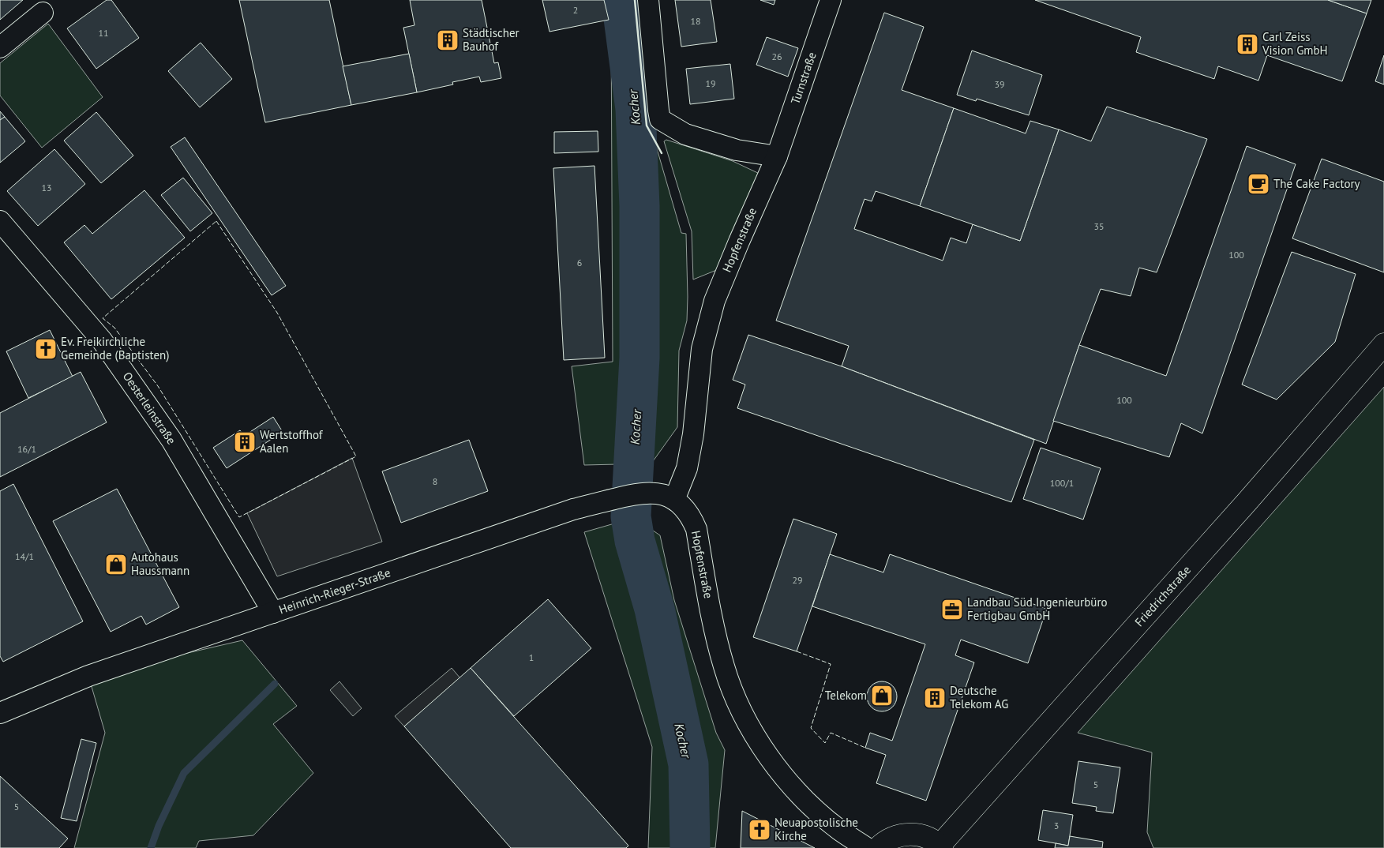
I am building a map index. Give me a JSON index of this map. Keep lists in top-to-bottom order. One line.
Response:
{"streets":{"main road":["Friedrichstraße"],"street":["Turnstraße","Hopfenstraße","Oesterleinstraße","Heinrich-Rieger-Straße"]},"crossings":[["Turnstraße","Hopfenstraße"],["Hopfenstraße","Heinrich-Rieger-Straße"],["Oesterleinstraße","Heinrich-Rieger-Straße"]],"water":["Kocher"],"places":{"building":["Städtischer Bauhof","Carl Zeiss Vision GmbH","Wertstoffhof Aalen","Deutsche Telekom AG"],"cafe":["The Cake Factory"],"church":["Ev. Freikirchliche Gemeinde (Baptisten)","Neuapostolische Kirche"],"shop":["Autohaus Haussmann","Telekom"],"office":["Landbau Süd Ingenieurbüro Fertigbau GmbH"]},"house_numbers":["2","18","11","26","19","39","13","35","100","6","100","16/1","8","100/1","14/1","29","1","5","5","3"]}
